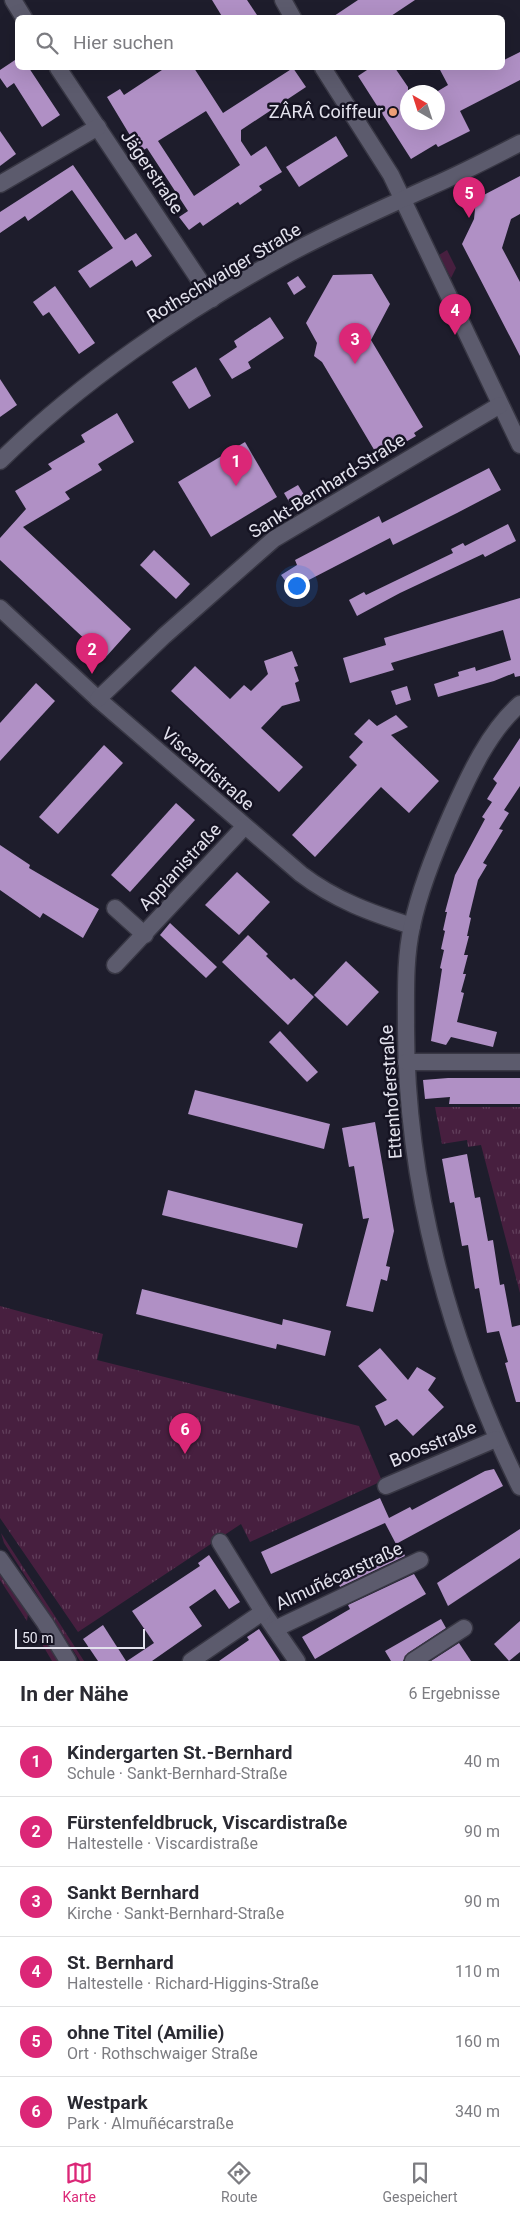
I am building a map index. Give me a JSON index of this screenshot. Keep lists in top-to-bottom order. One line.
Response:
{"streets":{"street":["Jägerstraße","Rothschwaiger Straße","Sankt-Bernhard-Straße","Viscardistraße","Appianistraße","Ettenhoferstraße","Boosstraße","Almuñécarstraße"]},"crossings":[["Jägerstraße","Rothschwaiger Straße"],["Sankt-Bernhard-Straße","Viscardistraße"],["Viscardistraße","Appianistraße"],["Viscardistraße","Ettenhoferstraße"],["Ettenhoferstraße","Boosstraße"]],"places":["ZÂRÂ Coiffeur"],"scale_bar":"50 m","north":"top left","page":{"search":"Hier suchen","pins":["5","4","3","1","2","6"],"scale":"50 m","heading":["In der Nähe","6 Ergebnisse"],"list":[{"mark":"1","name":"Kindergarten St.-Bernhard","note":"Schule · Sankt-Bernhard-Straße","value":"40 m"},{"mark":"2","name":"Fürstenfeldbruck, Viscardistraße","note":"Haltestelle · Viscardistraße","value":"90 m"},{"mark":"3","name":"Sankt Bernhard","note":"Kirche · Sankt-Bernhard-Straße","value":"90 m"},{"mark":"4","name":"St. Bernhard","note":"Haltestelle · Richard-Higgins-Straße","value":"110 m"},{"mark":"5","name":"ohne Titel (Amilie)","note":"Ort · Rothschwaiger Straße","value":"160 m"},{"mark":"6","name":"Westpark","note":"Park · Almuñécarstraße","value":"340 m"}],"nav":["Karte","Route","Gespeichert"]}}
